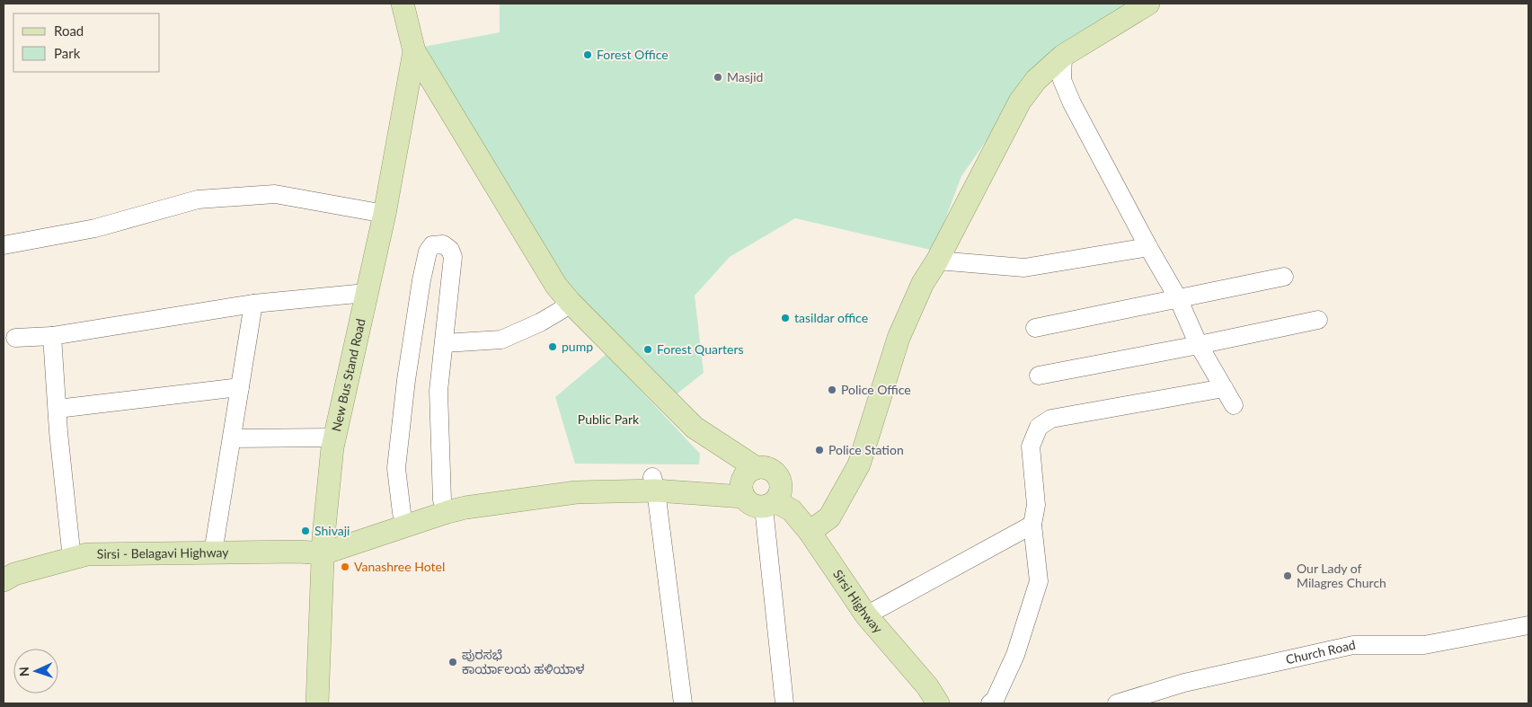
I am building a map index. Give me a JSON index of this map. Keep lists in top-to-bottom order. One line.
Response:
{"streets":{"main road":["New Bus Stand Road","Sirsi - Belagavi Highway","Sirsi Highway"],"street":["Church Road"]},"crossings":[["New Bus Stand Road","Sirsi - Belagavi Highway"]],"parks":["Public Park"],"places":["Forest Office","Masjid","tasildar office","pump","Forest Quarters","Police Office","Police Station","Shivaji","Vanashree Hotel","Our Lady of Milagres Church","ಪುರಸಭೆ ಕಾರ್ಯಾಲಯ ಹಳಿಯಾಳ"],"legend":["Road","Park"],"north":"left"}
